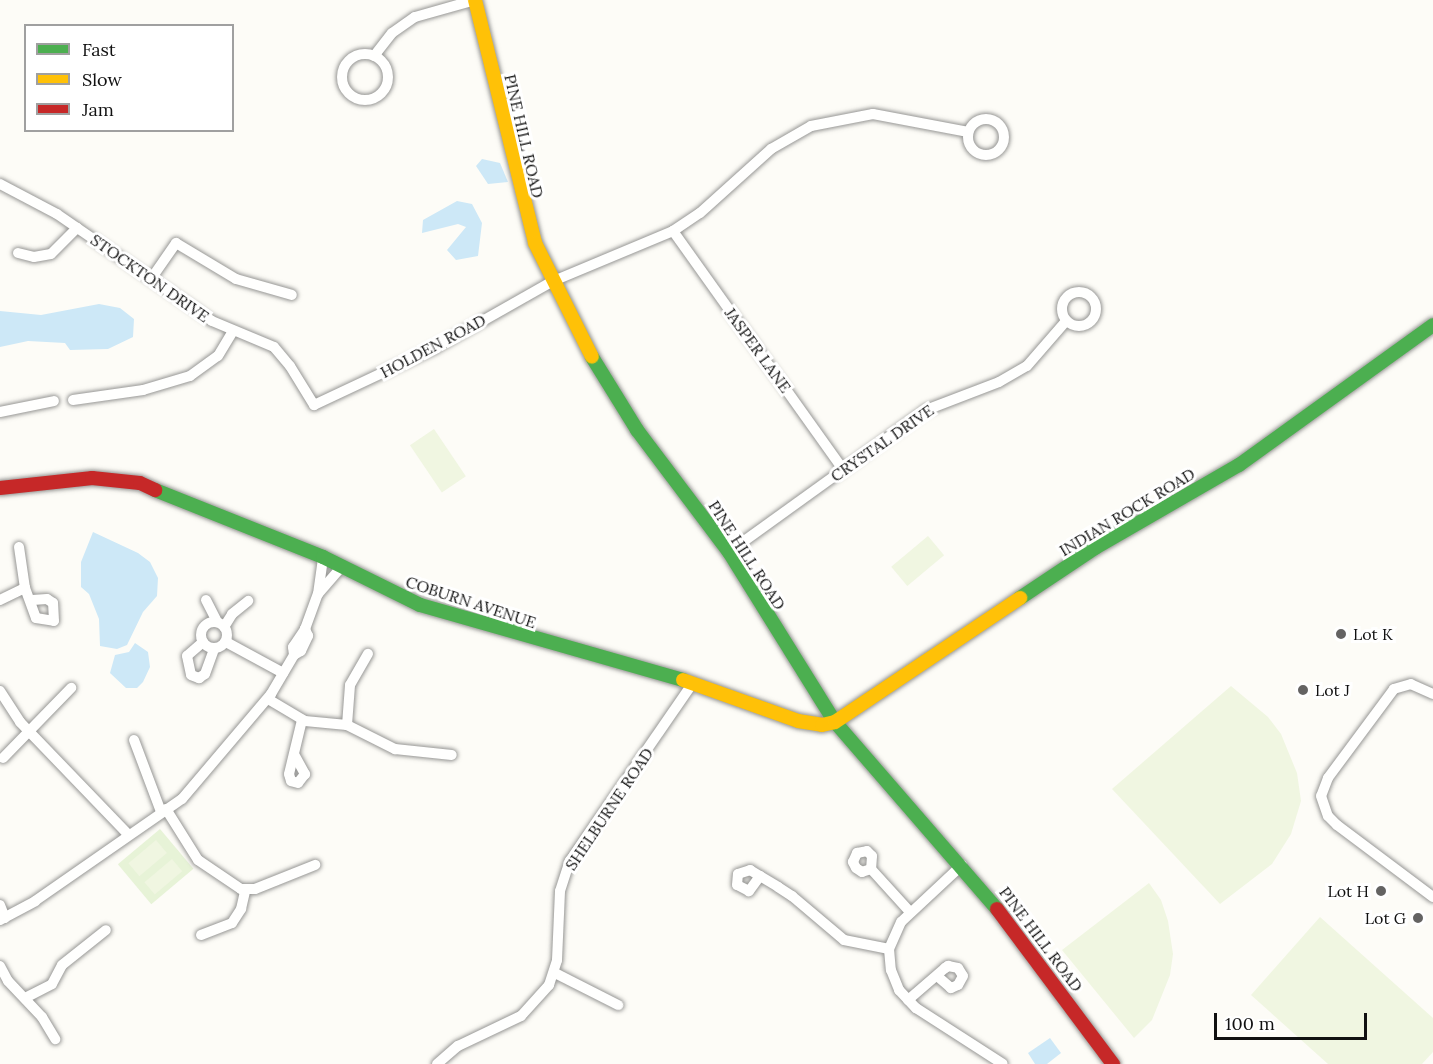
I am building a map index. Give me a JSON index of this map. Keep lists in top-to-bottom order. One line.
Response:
{"streets":{"street":["PINE HILL ROAD","STOCKTON DRIVE","HOLDEN ROAD","JASPER LANE","CRYSTAL DRIVE","INDIAN ROCK ROAD","COBURN AVENUE","SHELBURNE ROAD"]},"crossings":[["PINE HILL ROAD","HOLDEN ROAD"],["PINE HILL ROAD","CRYSTAL DRIVE"],["PINE HILL ROAD","INDIAN ROCK ROAD"],["PINE HILL ROAD","COBURN AVENUE"],["STOCKTON DRIVE","HOLDEN ROAD"],["HOLDEN ROAD","JASPER LANE"],["JASPER LANE","CRYSTAL DRIVE"],["INDIAN ROCK ROAD","COBURN AVENUE"],["COBURN AVENUE","SHELBURNE ROAD"]],"places":["Lot K","Lot J","Lot H","Lot G"],"legend":["Fast","Slow","Jam"],"scale_bar":"100 m"}
